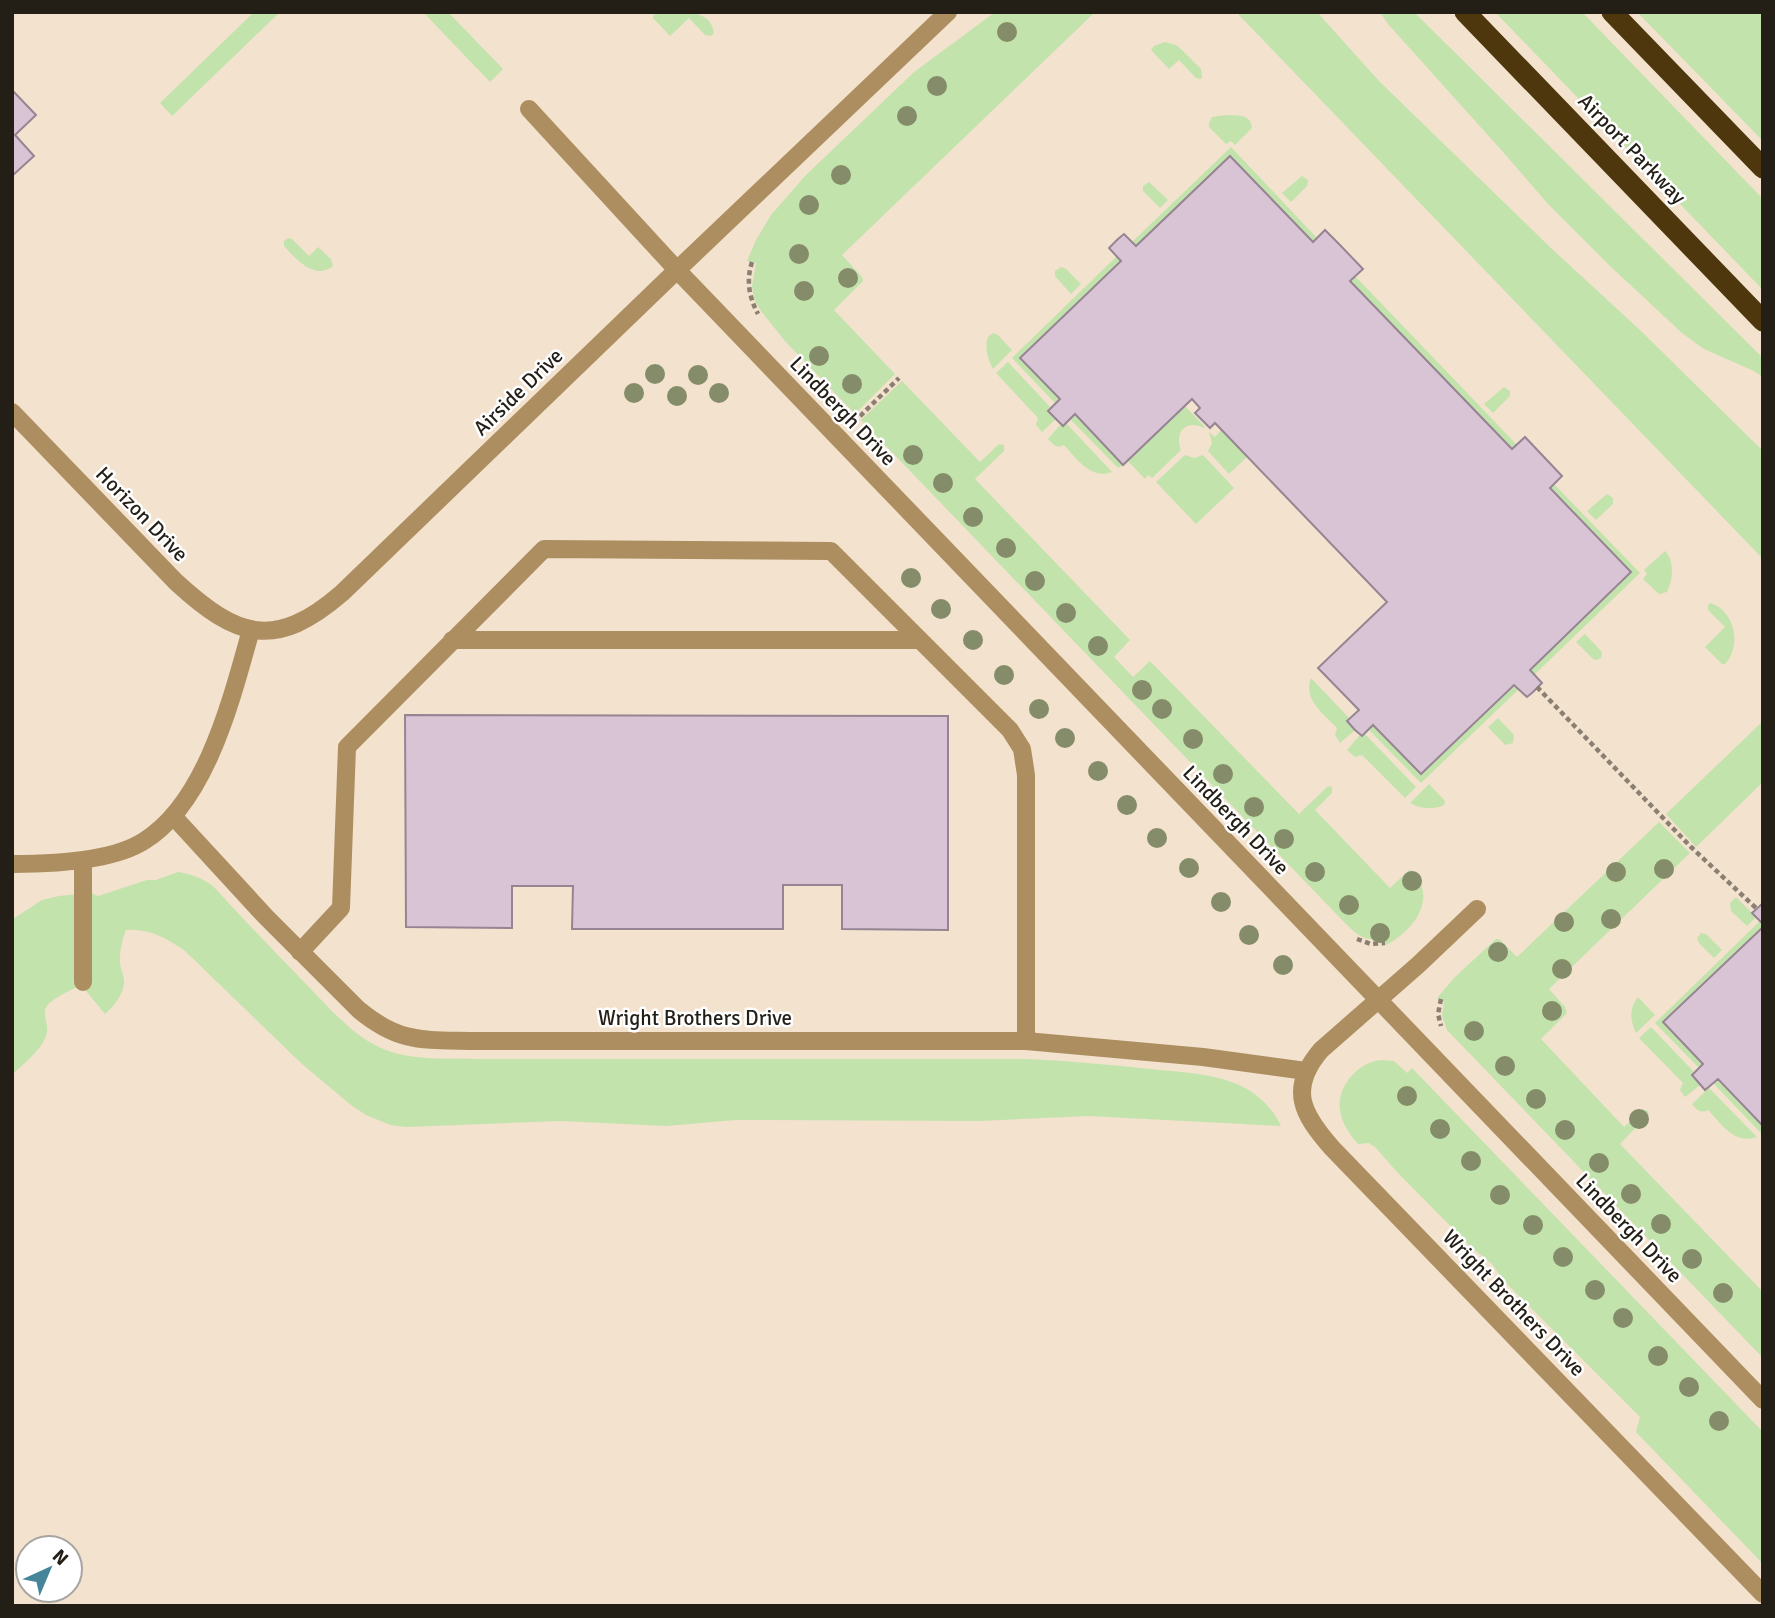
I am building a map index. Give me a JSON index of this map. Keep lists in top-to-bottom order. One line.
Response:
{"streets":{"highway":["Airport Parkway"],"street":["Airside Drive","Lindbergh Drive","Horizon Drive","Wright Brothers Drive"]},"crossings":[["Airside Drive","Lindbergh Drive"],["Airside Drive","Horizon Drive"]],"north":"top right"}
